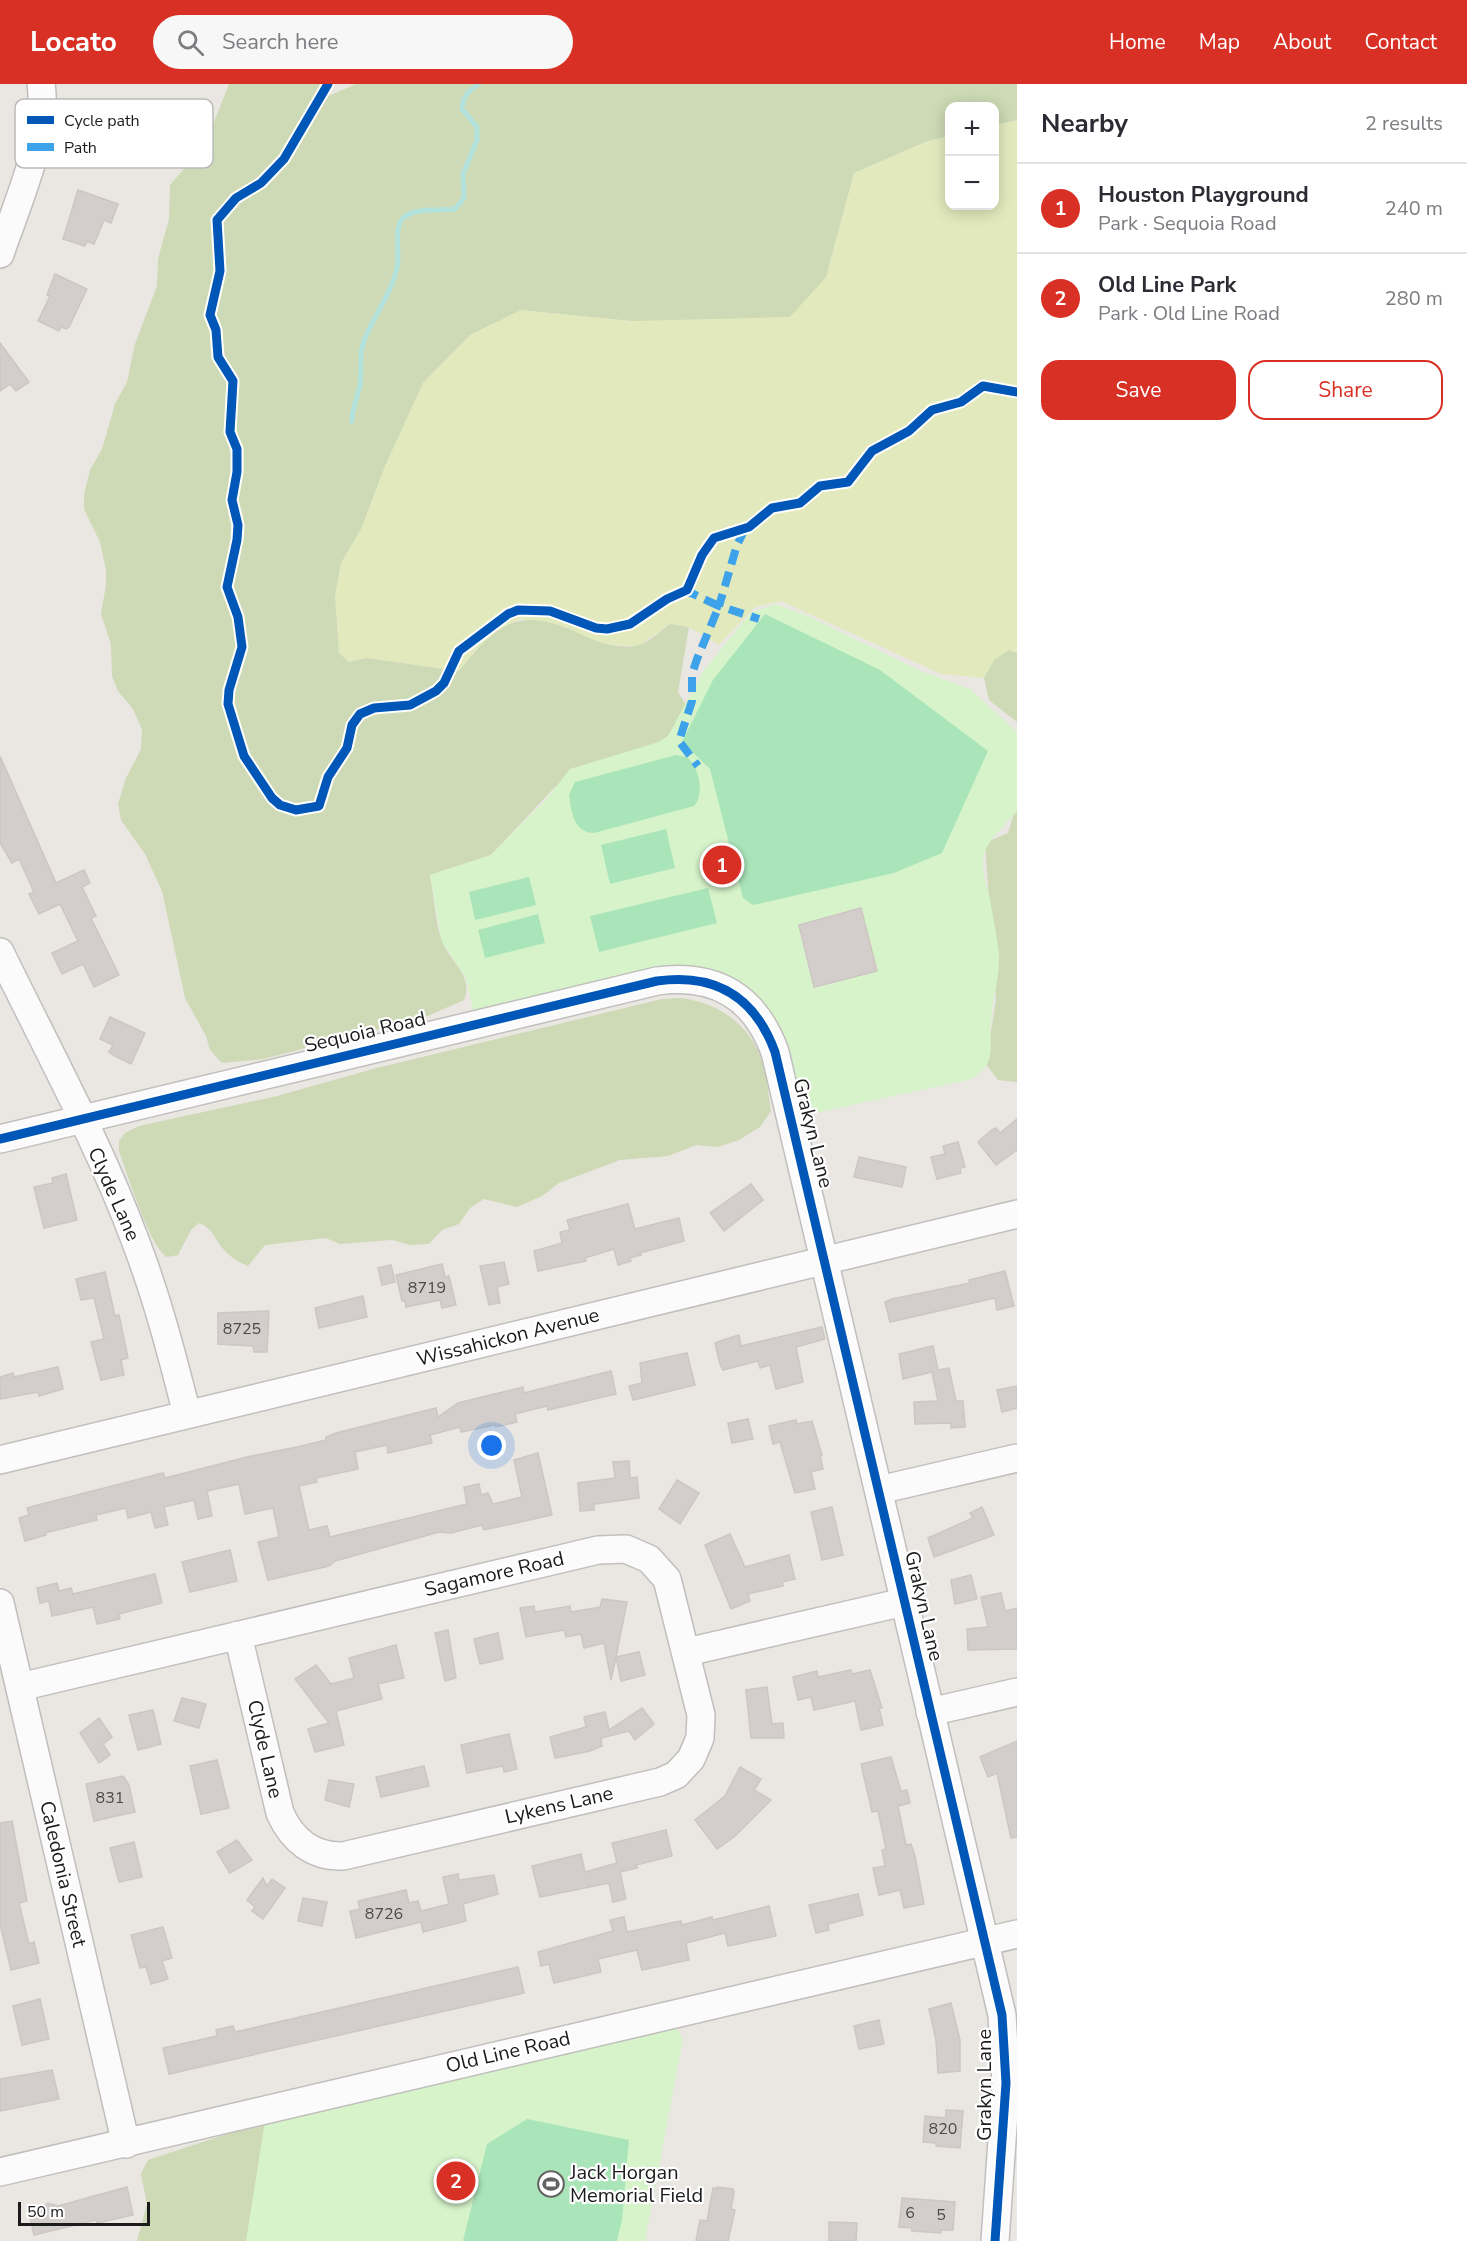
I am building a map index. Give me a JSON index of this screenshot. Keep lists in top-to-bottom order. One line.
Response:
{"streets":{"street":["Sequoia Road","Grakyn Lane","Clyde Lane","Wissahickon Avenue","Sagamore Road","Lykens Lane","Caledonia Street","Old Line Road"]},"crossings":[["Sequoia Road","Grakyn Lane"],["Sequoia Road","Clyde Lane"],["Grakyn Lane","Wissahickon Avenue"],["Grakyn Lane","Old Line Road"],["Clyde Lane","Wissahickon Avenue"],["Clyde Lane","Sagamore Road"],["Clyde Lane","Lykens Lane"],["Sagamore Road","Lykens Lane"],["Sagamore Road","Caledonia Street"],["Caledonia Street","Old Line Road"]],"places":{"sports":["Jack Horgan Memorial Field"]},"house_numbers":["8719","8725","831","8726","820","6","5"],"legend":["Cycle path","Path"],"scale_bar":"50 m","page":{"header":"Locato","search":"Search here","nav":["Home","Map","About","Contact"],"heading":["Nearby","2 results"],"map_buttons":["+","−"],"list":[{"mark":"1","name":"Houston Playground","note":"Park · Sequoia Road","value":"240 m"},{"mark":"2","name":"Old Line Park","note":"Park · Old Line Road","value":"280 m"}],"buttons":["Save","Share"],"pins":["1","2"],"scale":"50 m"}}
